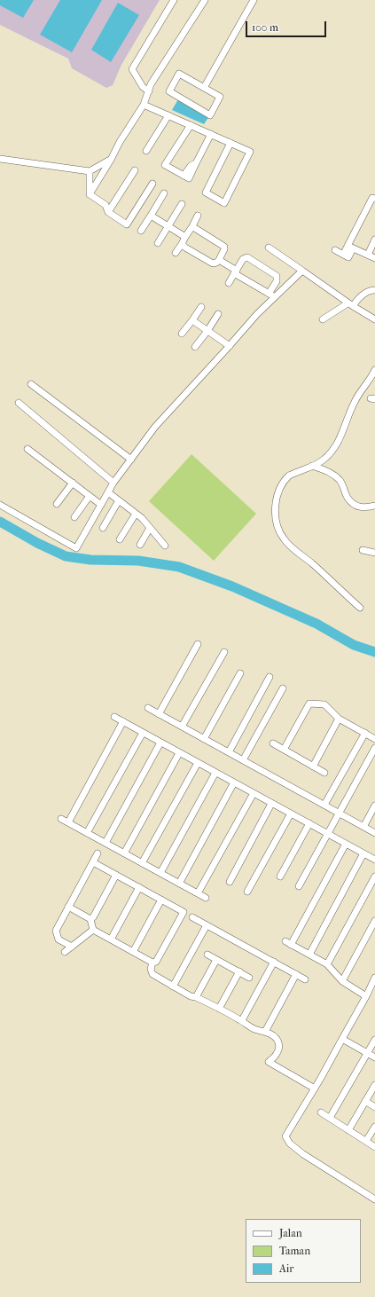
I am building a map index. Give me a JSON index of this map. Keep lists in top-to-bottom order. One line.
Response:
{"legend":["Jalan","Taman","Air"],"scale_bar":"100 m"}
